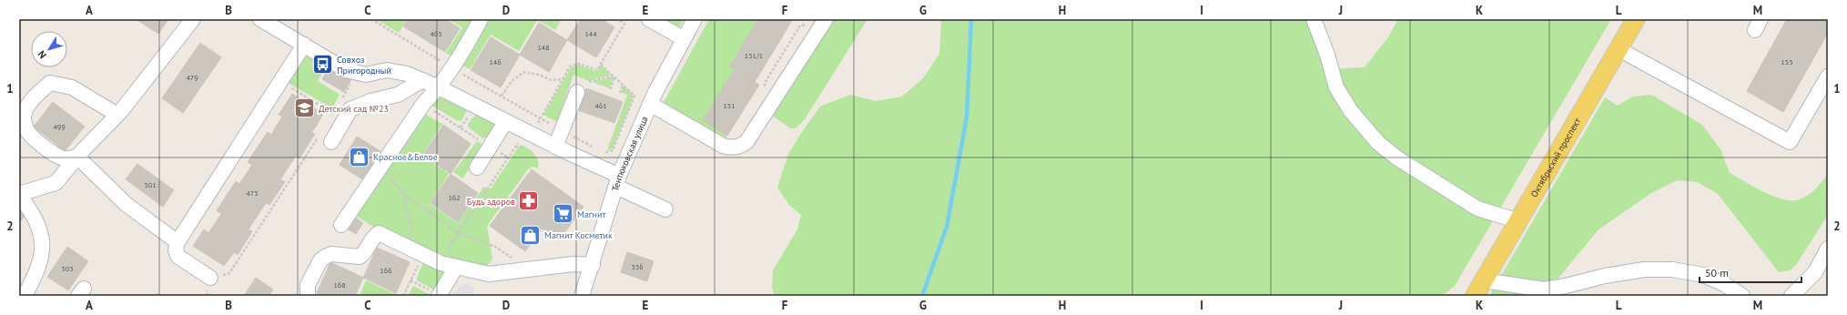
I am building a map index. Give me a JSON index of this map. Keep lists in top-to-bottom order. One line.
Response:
{"streets":{"main road":["Октябрьский проспект"],"street":["Тентюковская улица"]},"places":{"bus stop":["Совхоз Пригородный"],"school or university":["Детский сад №23"],"shop":["Красное&Белое","Магнит Косметик"],"pharmacy":["Будь здоров"],"supermarket":["Магнит"]},"house_numbers":["465","144","148","151/1","146","155","479","461","151","499","501","475","162","336","503","166","168"],"scale_bar":"50 m","north":"bottom left","grid":{"columns":["A","B","C","D","E","F","G","H","I","J","K","L","M"],"rows":["1","2"]}}
